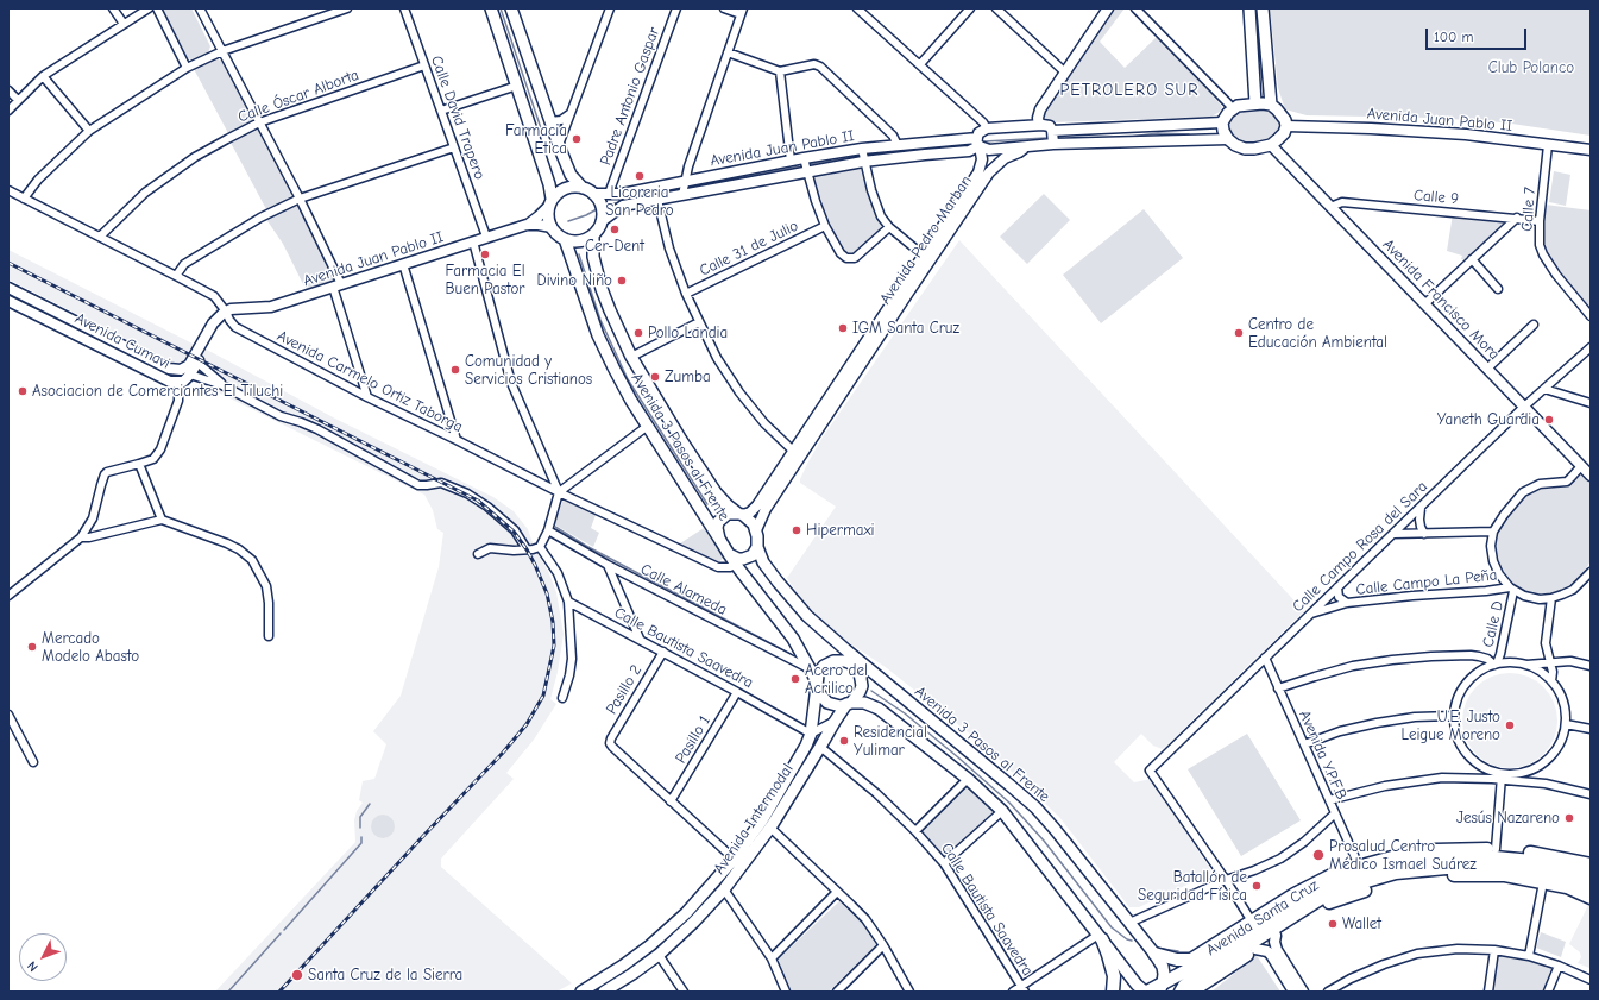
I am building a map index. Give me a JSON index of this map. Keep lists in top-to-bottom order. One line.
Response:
{"streets":{"main road":["Avenida 3 Pasos al Frente","Avenida Intermodal","Avenida Santa Cruz"],"street":["Calle Óscar Alborta","Padre Antonio Gaspar","Calle David Trapero","Avenida Juan Pablo II","Calle 9","Calle 7","Avenida Pedro Marban","Calle 31 de Julio","Avenida Francisco Mora","Avenida Cumavi","Avenida Carmelo Ortiz Taborga","Calle Campo Rosa del Sara","Calle Campo La Peña","Calle Alameda","Calle D","Calle Bautista Saavedra","Pasillo 2","Pasillo 1","Avenida Y.P.F.B."]},"crossings":[["Calle Óscar Alborta","Calle David Trapero"],["Calle Óscar Alborta","Avenida Carmelo Ortiz Taborga"],["Padre Antonio Gaspar","Avenida Juan Pablo II"],["Calle David Trapero","Avenida Juan Pablo II"],["Avenida Juan Pablo II","Calle 7"],["Avenida Juan Pablo II","Avenida Pedro Marban"],["Avenida Juan Pablo II","Avenida Francisco Mora"],["Avenida Juan Pablo II","Avenida Cumavi"],["Avenida Juan Pablo II","Avenida Carmelo Ortiz Taborga"],["Avenida Juan Pablo II","Avenida 3 Pasos al Frente"],["Calle 9","Calle 7"],["Calle 9","Avenida Francisco Mora"],["Avenida Pedro Marban","Avenida 3 Pasos al Frente"],["Avenida Francisco Mora","Calle Campo Rosa del Sara"],["Avenida Cumavi","Avenida Carmelo Ortiz Taborga"],["Avenida 3 Pasos al Frente","Avenida Santa Cruz"],["Calle Campo Rosa del Sara","Calle Campo La Peña"],["Calle Campo Rosa del Sara","Avenida Y.P.F.B."],["Calle Campo La Peña","Calle D"],["Calle Bautista Saavedra","Pasillo 2"],["Calle Bautista Saavedra","Pasillo 1"],["Calle Bautista Saavedra","Avenida Intermodal"],["Pasillo 2","Pasillo 1"],["Avenida Y.P.F.B.","Avenida Santa Cruz"]],"districts":["PETROLERO SUR"],"parks":["Club Polanco"],"places":["Farmacia Etica","Licoreria San Pedro","Cer-Dent","Farmacia El Buen Pastor","Divino Niño","IGM Santa Cruz","Pollo Landia","Centro de Educación Ambiental","Comunidad y Servicios Cristianos","Zumba","Asociacion de Comerciantes El Tiluchi","Yaneth Guardia","Hipermaxi","Mercado Modelo Abasto","Acero del Acrilico","U.E. Justo Leigue Moreno","Residencial Yulimar","Jesús Nazareno","Prosalud Centro Médico Ismael Suárez","Batallón de Seguridad Física","Wallet","Santa Cruz de la Sierra"],"scale_bar":"100 m","north":"bottom left"}
